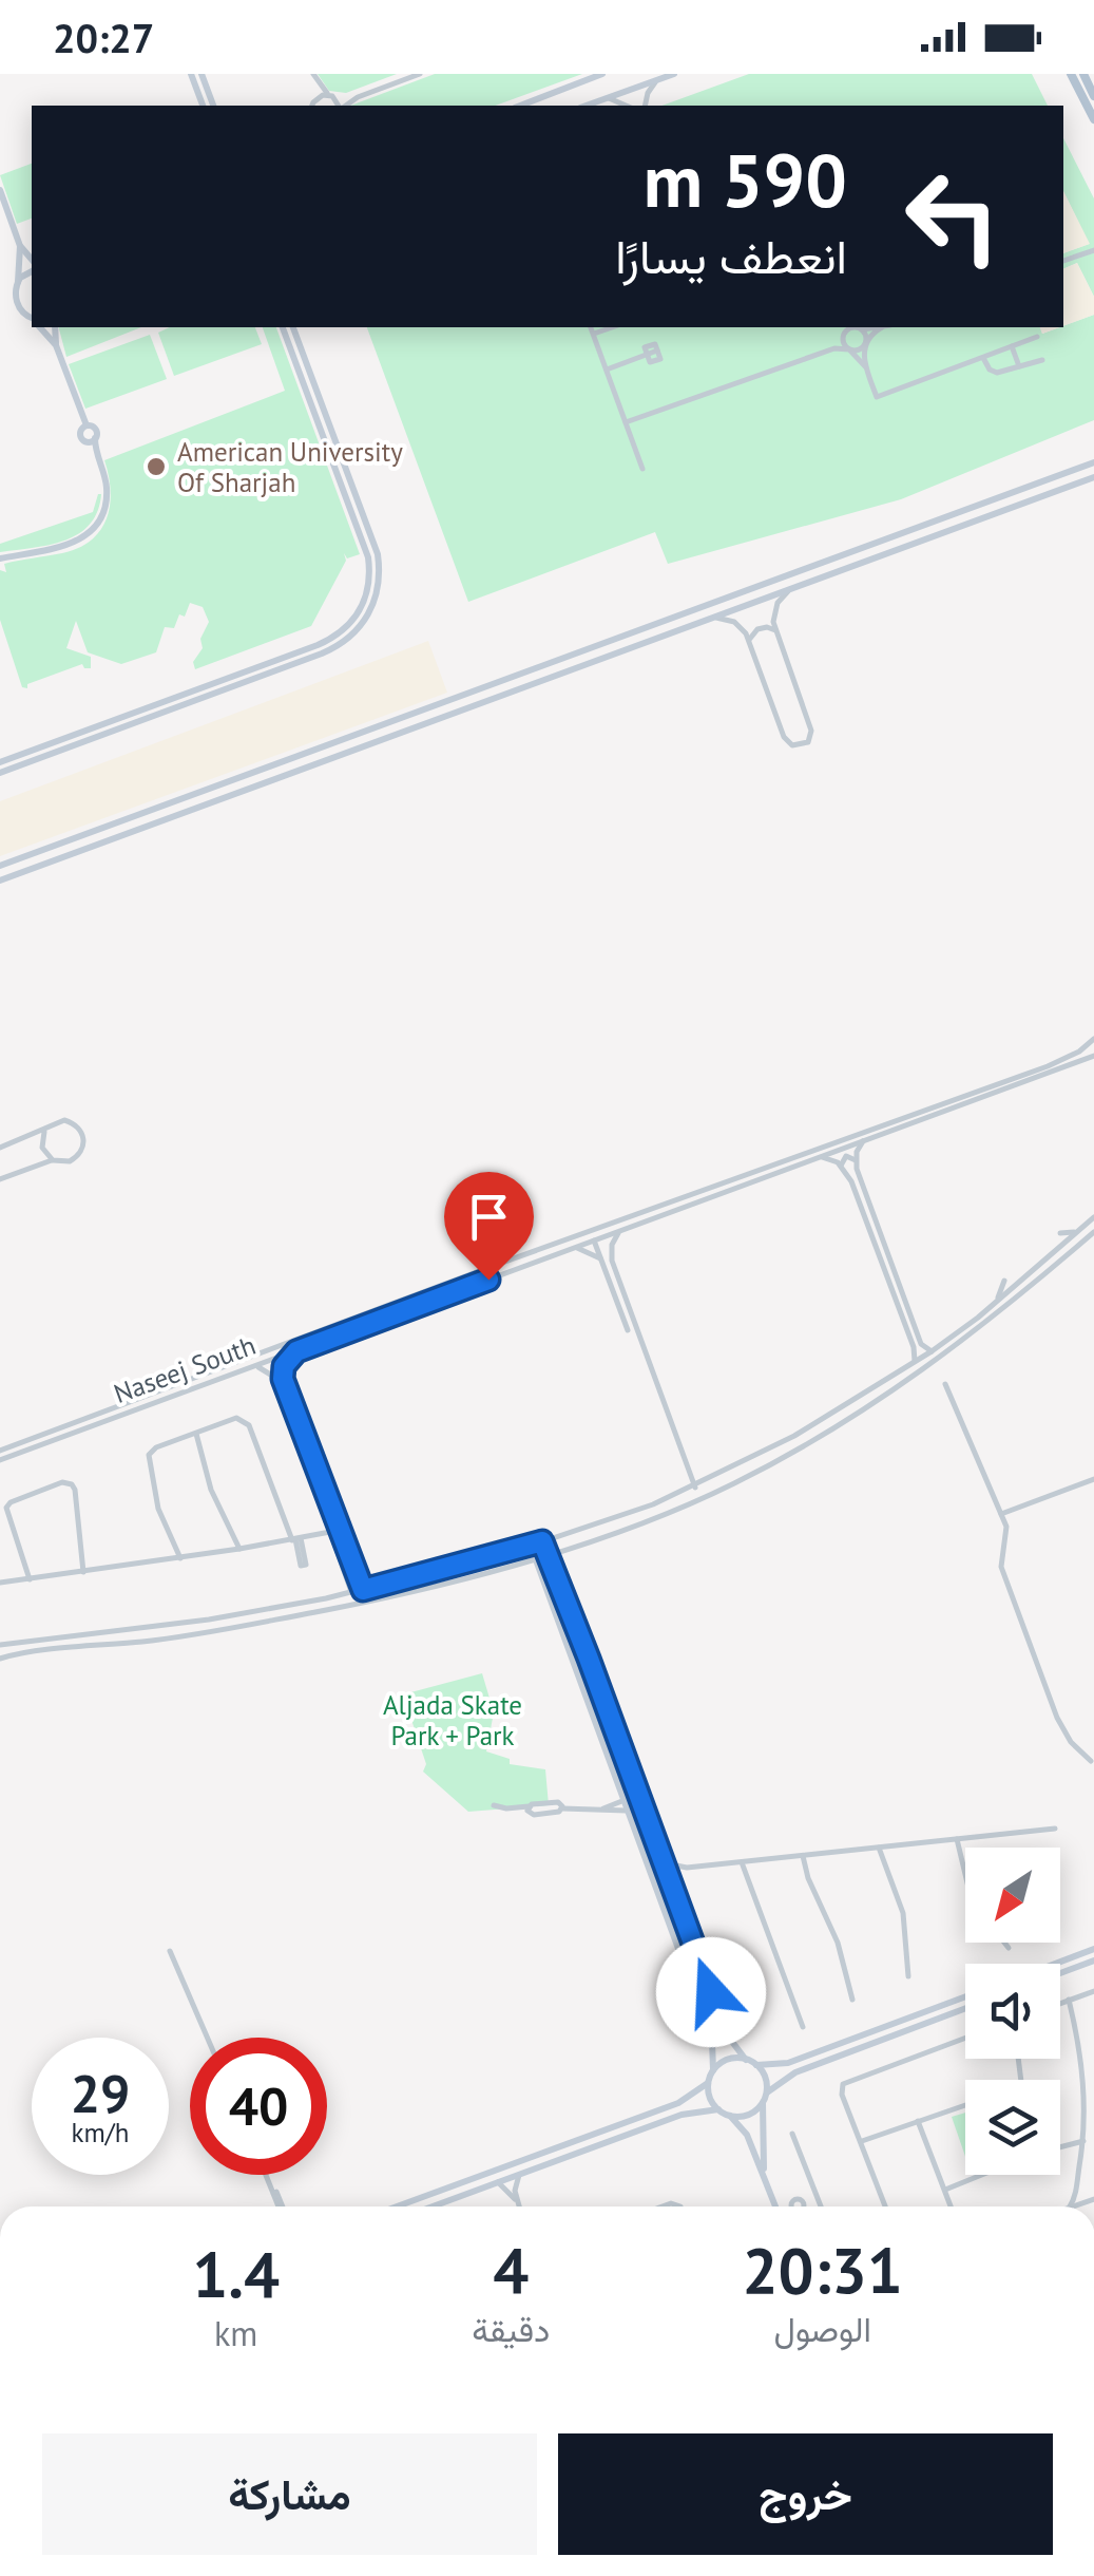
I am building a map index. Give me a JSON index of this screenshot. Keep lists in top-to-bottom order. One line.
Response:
{"streets":{"street":["Naseej South"]},"parks":["Aljada Skate Park + Park"],"places":["American University Of Sharjah"],"north":"bottom left","page":{"status":"20:27","turn":["590 m","انعطف يسارًا"],"speed":"29 km/h","limit":"40","eta":["20:31","الوصول","4","دقيقة","1.4","km"],"buttons":["خروج","مشاركة"]}}
